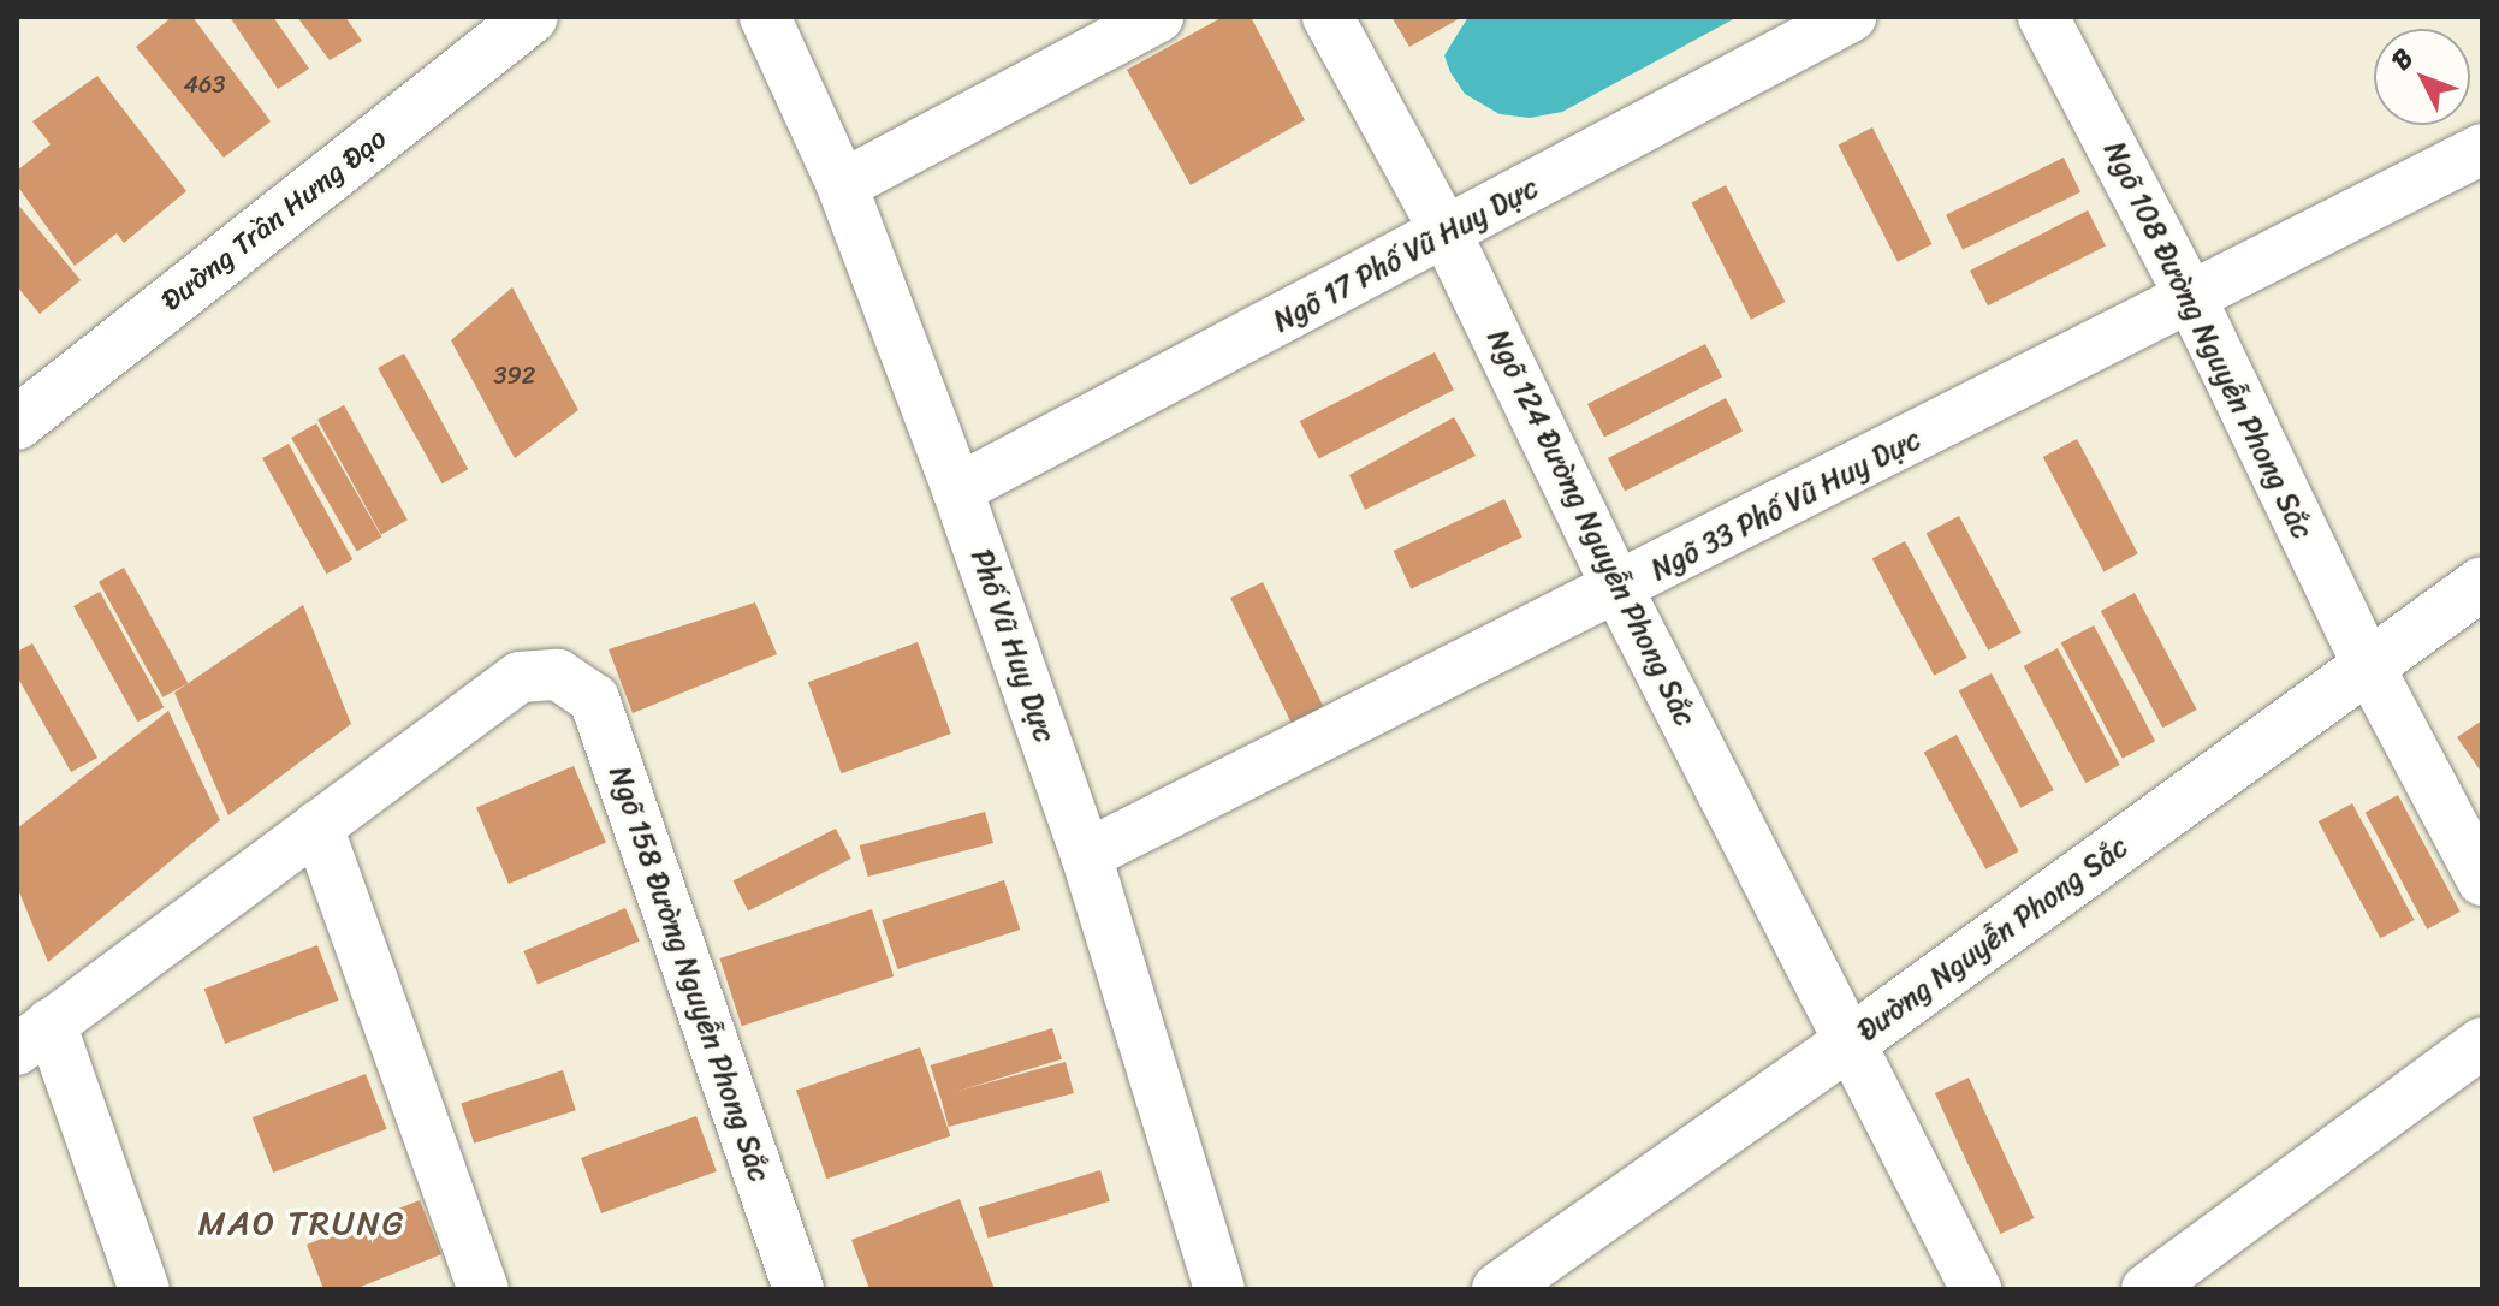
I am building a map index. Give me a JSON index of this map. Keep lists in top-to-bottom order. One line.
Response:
{"streets":{"main road":["Đường Trần Hưng Đạo","Đường Nguyễn Phong Sắc"],"street":["Ngõ 17 Phố Vũ Huy Dực","Ngõ 108 Đường Nguyễn Phong Sắc","Ngõ 33 Phố Vũ Huy Dực","Ngõ 124 Đường Nguyễn Phong Sắc","Phố Vũ Huy Dực","Ngõ 158 Đường Nguyễn Phong Sắc"]},"crossings":[["Ngõ 17 Phố Vũ Huy Dực","Ngõ 124 Đường Nguyễn Phong Sắc"],["Ngõ 17 Phố Vũ Huy Dực","Phố Vũ Huy Dực"],["Ngõ 108 Đường Nguyễn Phong Sắc","Ngõ 33 Phố Vũ Huy Dực"],["Ngõ 108 Đường Nguyễn Phong Sắc","Đường Nguyễn Phong Sắc"],["Ngõ 33 Phố Vũ Huy Dực","Ngõ 124 Đường Nguyễn Phong Sắc"],["Ngõ 33 Phố Vũ Huy Dực","Phố Vũ Huy Dực"],["Ngõ 124 Đường Nguyễn Phong Sắc","Đường Nguyễn Phong Sắc"]],"districts":["MAO TRUNG"],"house_numbers":["463","392"],"north":"top left"}
